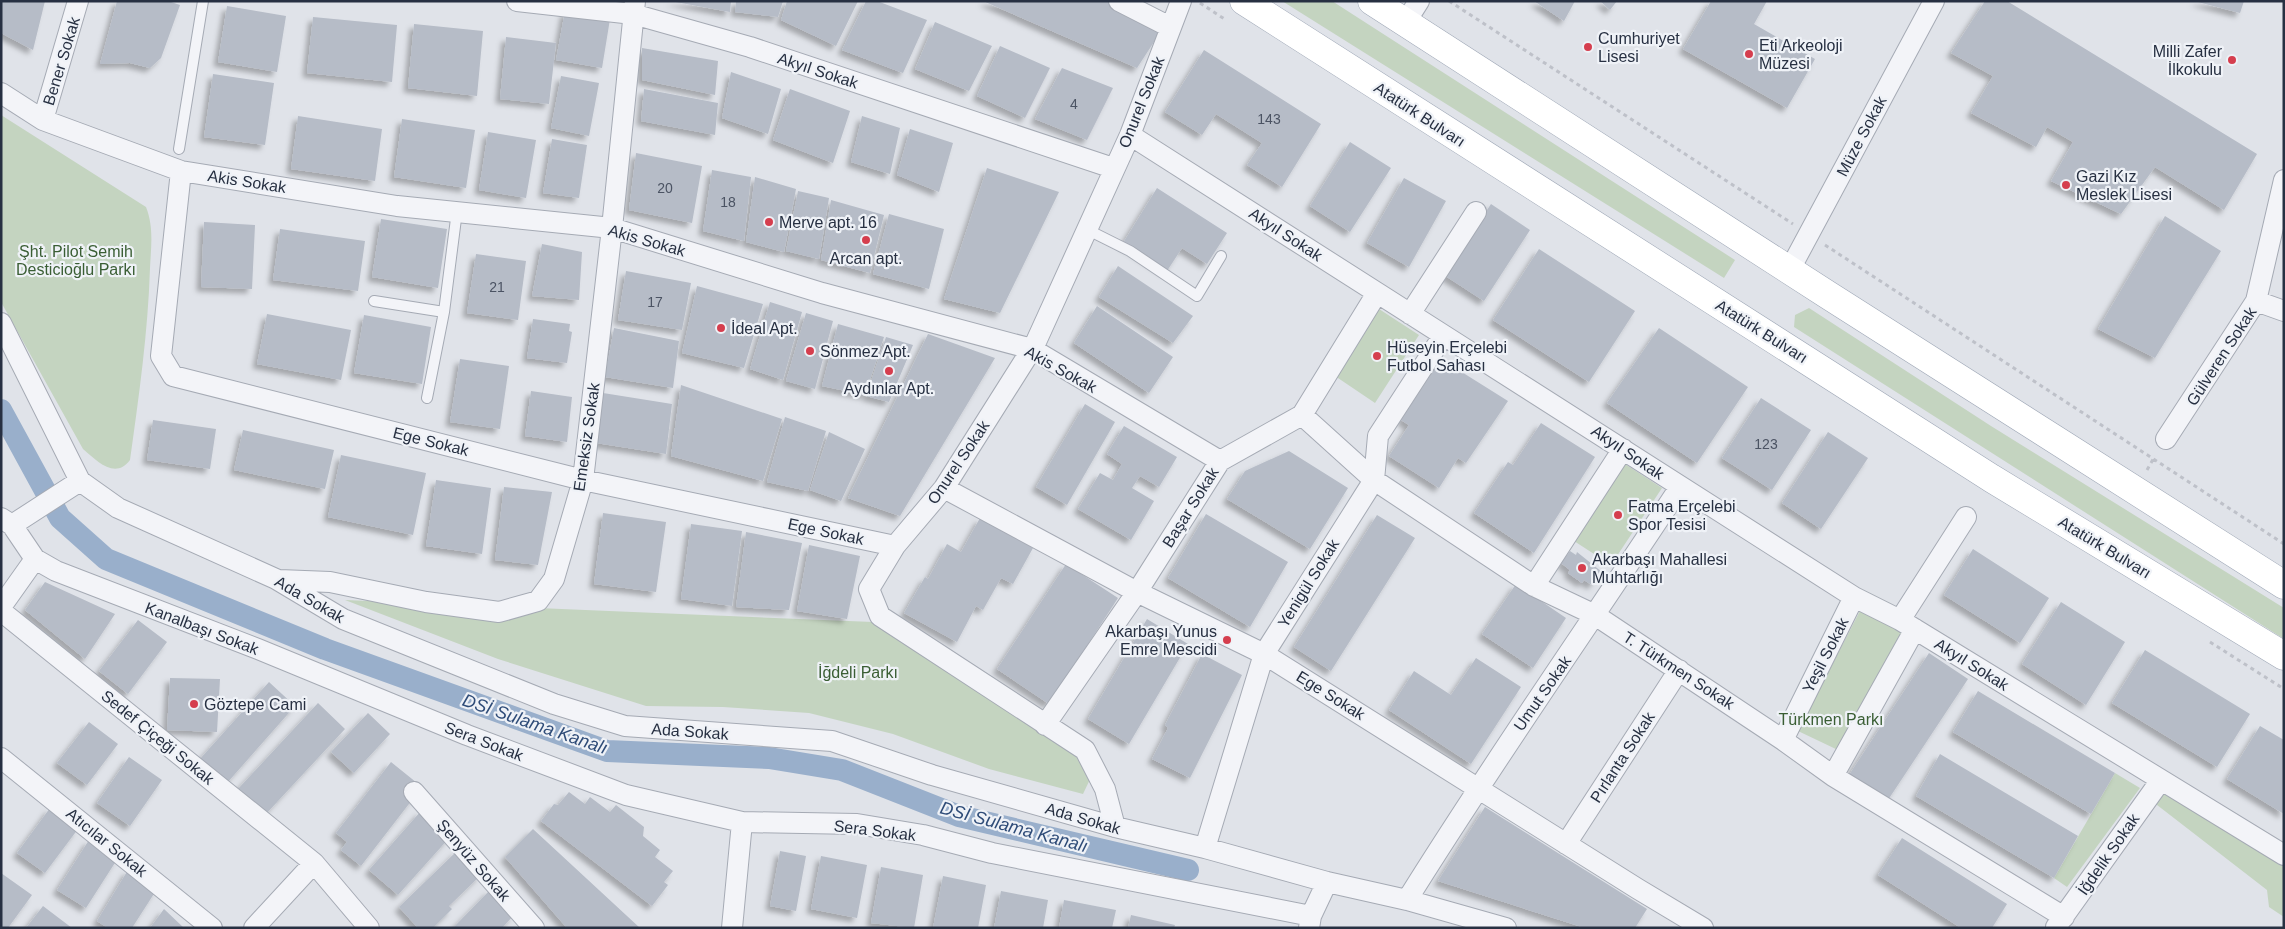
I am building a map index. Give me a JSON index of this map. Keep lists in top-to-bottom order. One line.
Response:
{"streets":{"main road":["Atatürk Bulvarı"],"street":["Bener Sokak","Akyıl Sokak","Onurel Sokak","Müze Sokak","Akis Sokak","Gülveren Sokak","Emeksiz Sokak","Ege Sokak","Başar Sokak","Yenigül Sokak","Ada Sokak","Kanalbaşı Sokak","Yeşil Sokak","T. Türkmen Sokak","Umut Sokak","Sedef Çiçeği Sokak","Sera Sokak","Pırlanta Sokak","Atıcılar Sokak","İğdelik Sokak","Şenyüz Sokak"]},"crossings":[["Bener Sokak","Akis Sokak"],["Akyıl Sokak","Onurel Sokak"],["Akyıl Sokak","Emeksiz Sokak"],["Akyıl Sokak","Başar Sokak"],["Akyıl Sokak","Yenigül Sokak"],["Akyıl Sokak","Yeşil Sokak"],["Akyıl Sokak","Umut Sokak"],["Akyıl Sokak","İğdelik Sokak"],["Onurel Sokak","Akis Sokak"],["Onurel Sokak","Ege Sokak"],["Onurel Sokak","Başar Sokak"],["Onurel Sokak","Ada Sokak"],["Akis Sokak","Emeksiz Sokak"],["Akis Sokak","Ege Sokak"],["Akis Sokak","Başar Sokak"],["Emeksiz Sokak","Ege Sokak"],["Emeksiz Sokak","Ada Sokak"],["Ege Sokak","Başar Sokak"],["Ege Sokak","Yenigül Sokak"],["Ege Sokak","Umut Sokak"],["Ege Sokak","Pırlanta Sokak"],["Başar Sokak","T. Türkmen Sokak"],["Yenigül Sokak","Ada Sokak"],["Yenigül Sokak","T. Türkmen Sokak"],["Ada Sokak","Umut Sokak"],["Kanalbaşı Sokak","Sera Sokak"],["Yeşil Sokak","T. Türkmen Sokak"],["T. Türkmen Sokak","Umut Sokak"],["T. Türkmen Sokak","Pırlanta Sokak"],["T. Türkmen Sokak","İğdelik Sokak"]],"water":["DSİ Sulama Kanalı"],"parks":["Şht. Pilot Semih Desticioğlu Parkı","İğdeli Parkı","Türkmen Parkı"],"places":["Cumhuriyet Lisesi","Eti Arkeoloji Müzesi","Milli Zafer İlkokulu","Gazi Kız Meslek Lisesi","Merve apt. 16","Arcan apt.","İdeal Apt.","Sönmez Apt.","Hüseyin Erçelebi Futbol Sahası","Aydınlar Apt.","Fatma Erçelebi Spor Tesisi","Akarbaşı Mahallesi Muhtarlığı","Akarbaşı Yunus Emre Mescidi","Göztepe Cami"],"house_numbers":["4","143","20","18","21","17","123"]}
